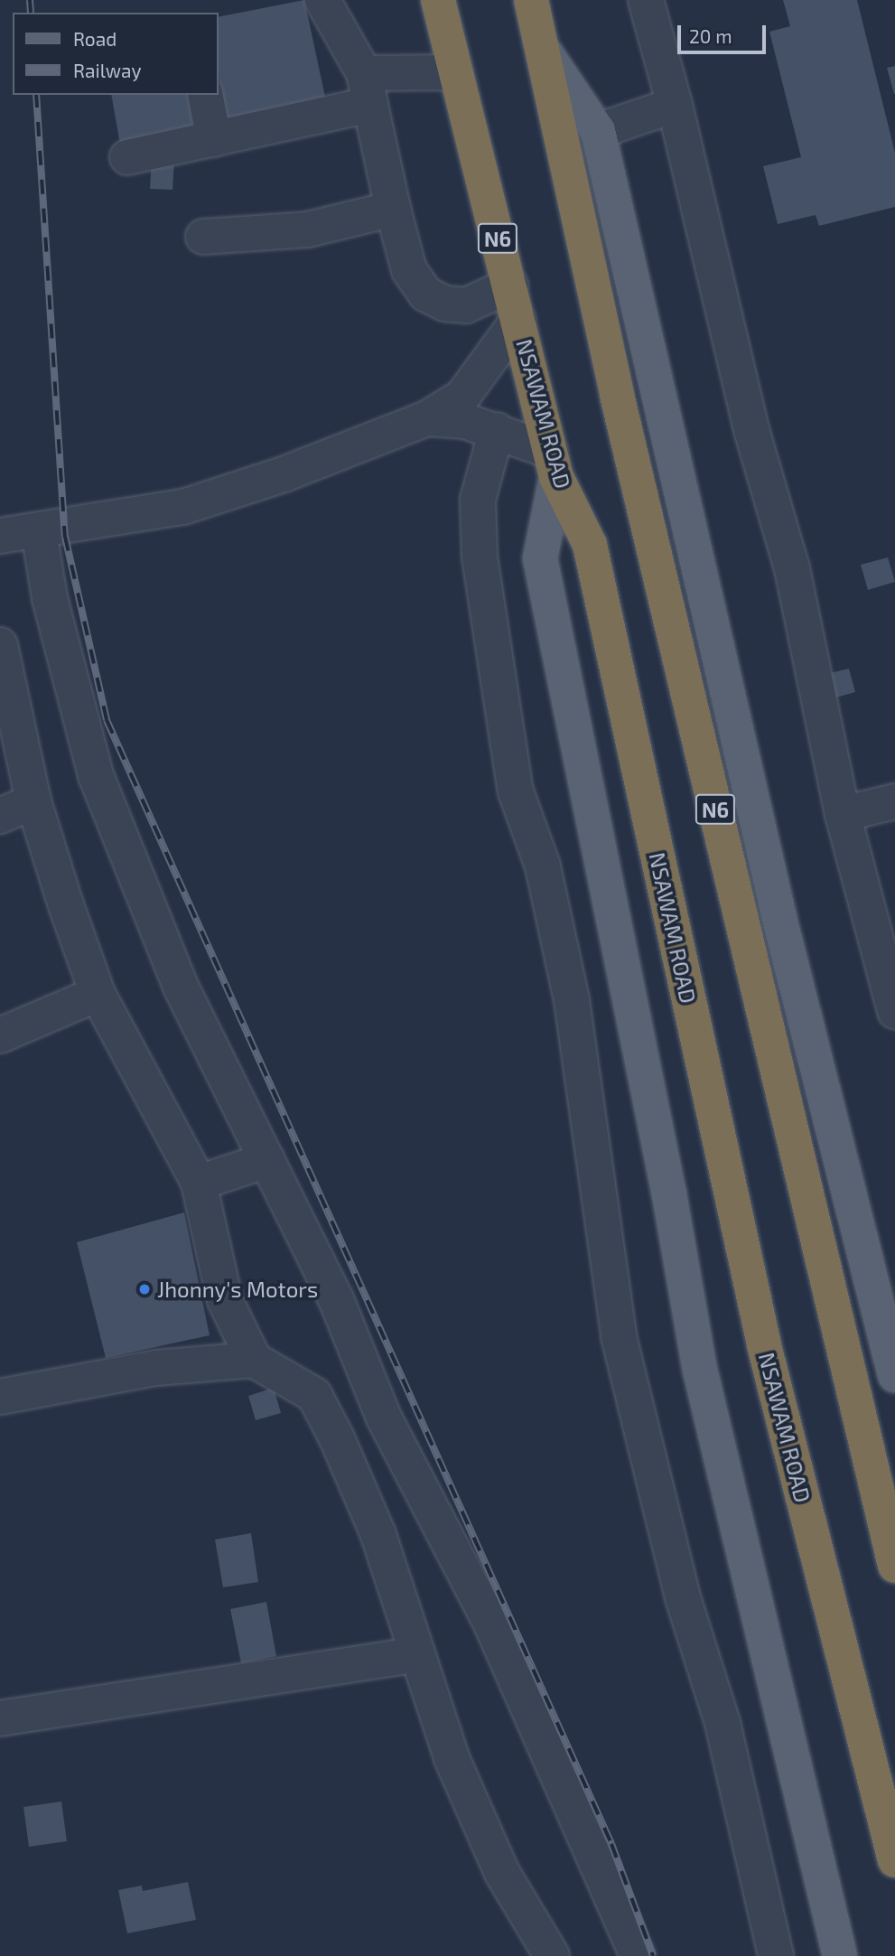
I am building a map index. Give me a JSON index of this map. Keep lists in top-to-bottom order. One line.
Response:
{"streets":{"highway":["N6","NSAWAM ROAD"]},"places":["Jhonny's Motors"],"legend":["Road","Railway"],"scale_bar":"20 m"}
